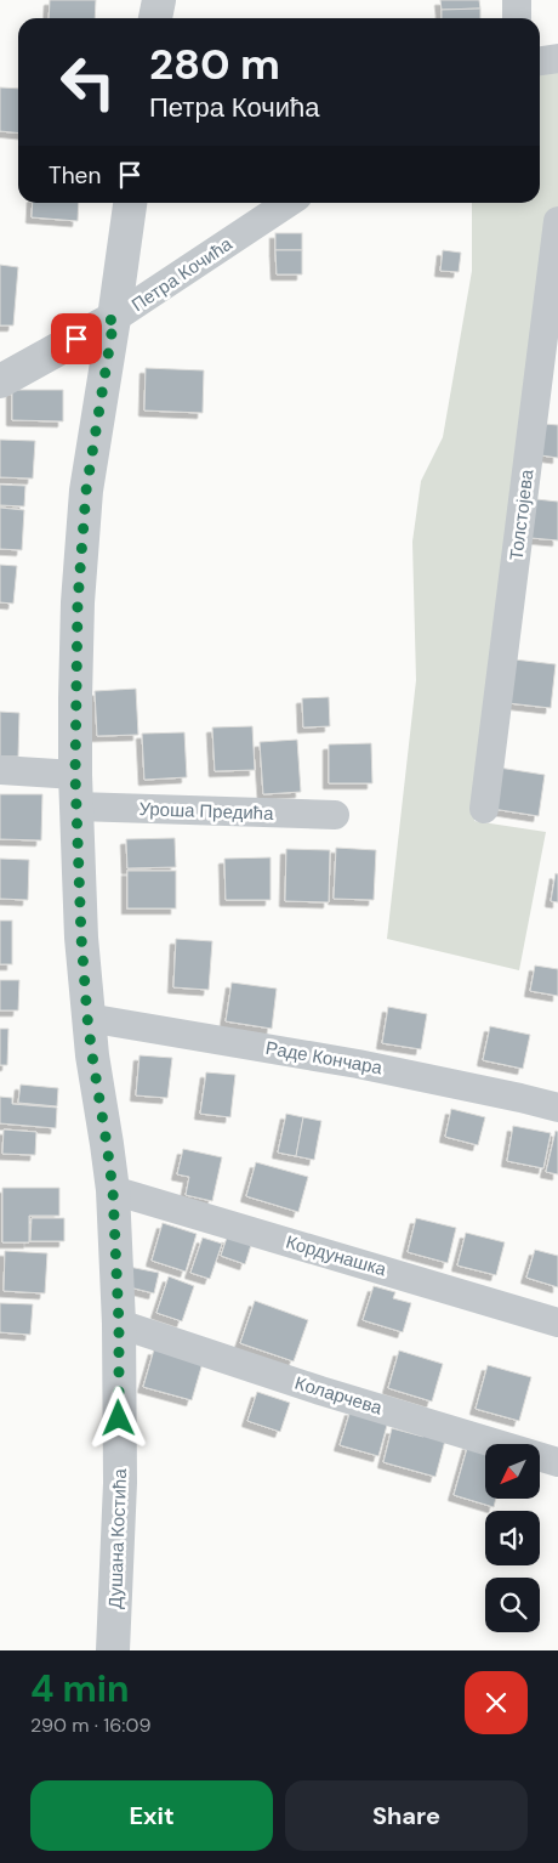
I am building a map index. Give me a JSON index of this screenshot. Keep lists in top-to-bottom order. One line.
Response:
{"streets":{"street":["Петра Кочића","Толстојева","Уроша Предића","Раде Кончара","Кордунашка","Коларчева","Душана Костића"]},"crossings":[["Петра Кочића","Душана Костића"],["Уроша Предића","Душана Костића"],["Раде Кончара","Душана Костића"],["Кордунашка","Душана Костића"],["Коларчева","Душана Костића"]],"north":"bottom left","page":{"turn":["280 m","Петра Кочића"],"then":"Then","heading":["4 min","290 m · 16:09"],"buttons":["Exit","Share"]}}
